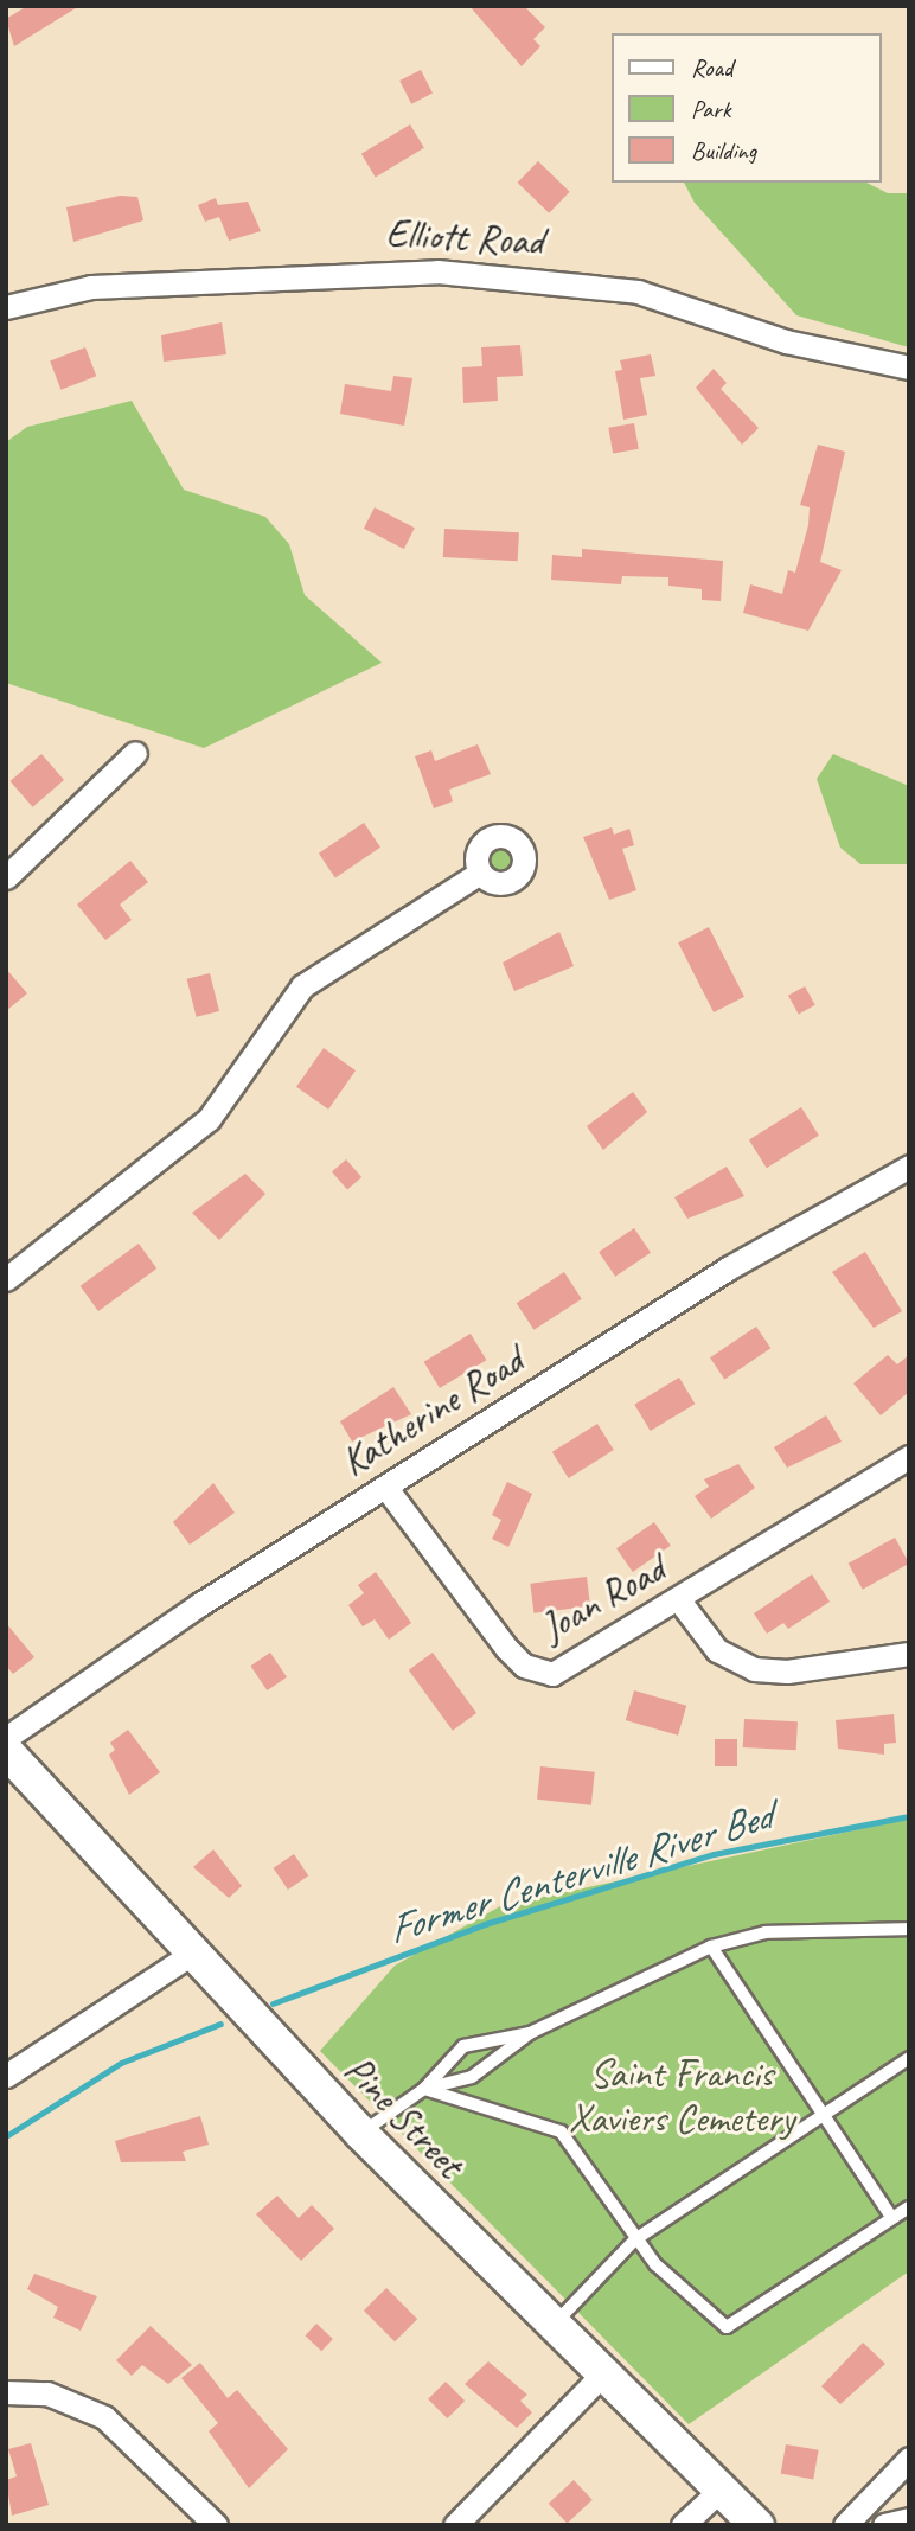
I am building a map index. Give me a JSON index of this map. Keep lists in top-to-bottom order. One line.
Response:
{"streets":{"main road":["Pine Street"],"street":["Elliott Road","Katherine Road","Joan Road"]},"crossings":[["Katherine Road","Joan Road"]],"water":["Former Centerville River Bed"],"parks":["Saint Francis Xaviers Cemetery"],"legend":["Road","Park","Building"]}
